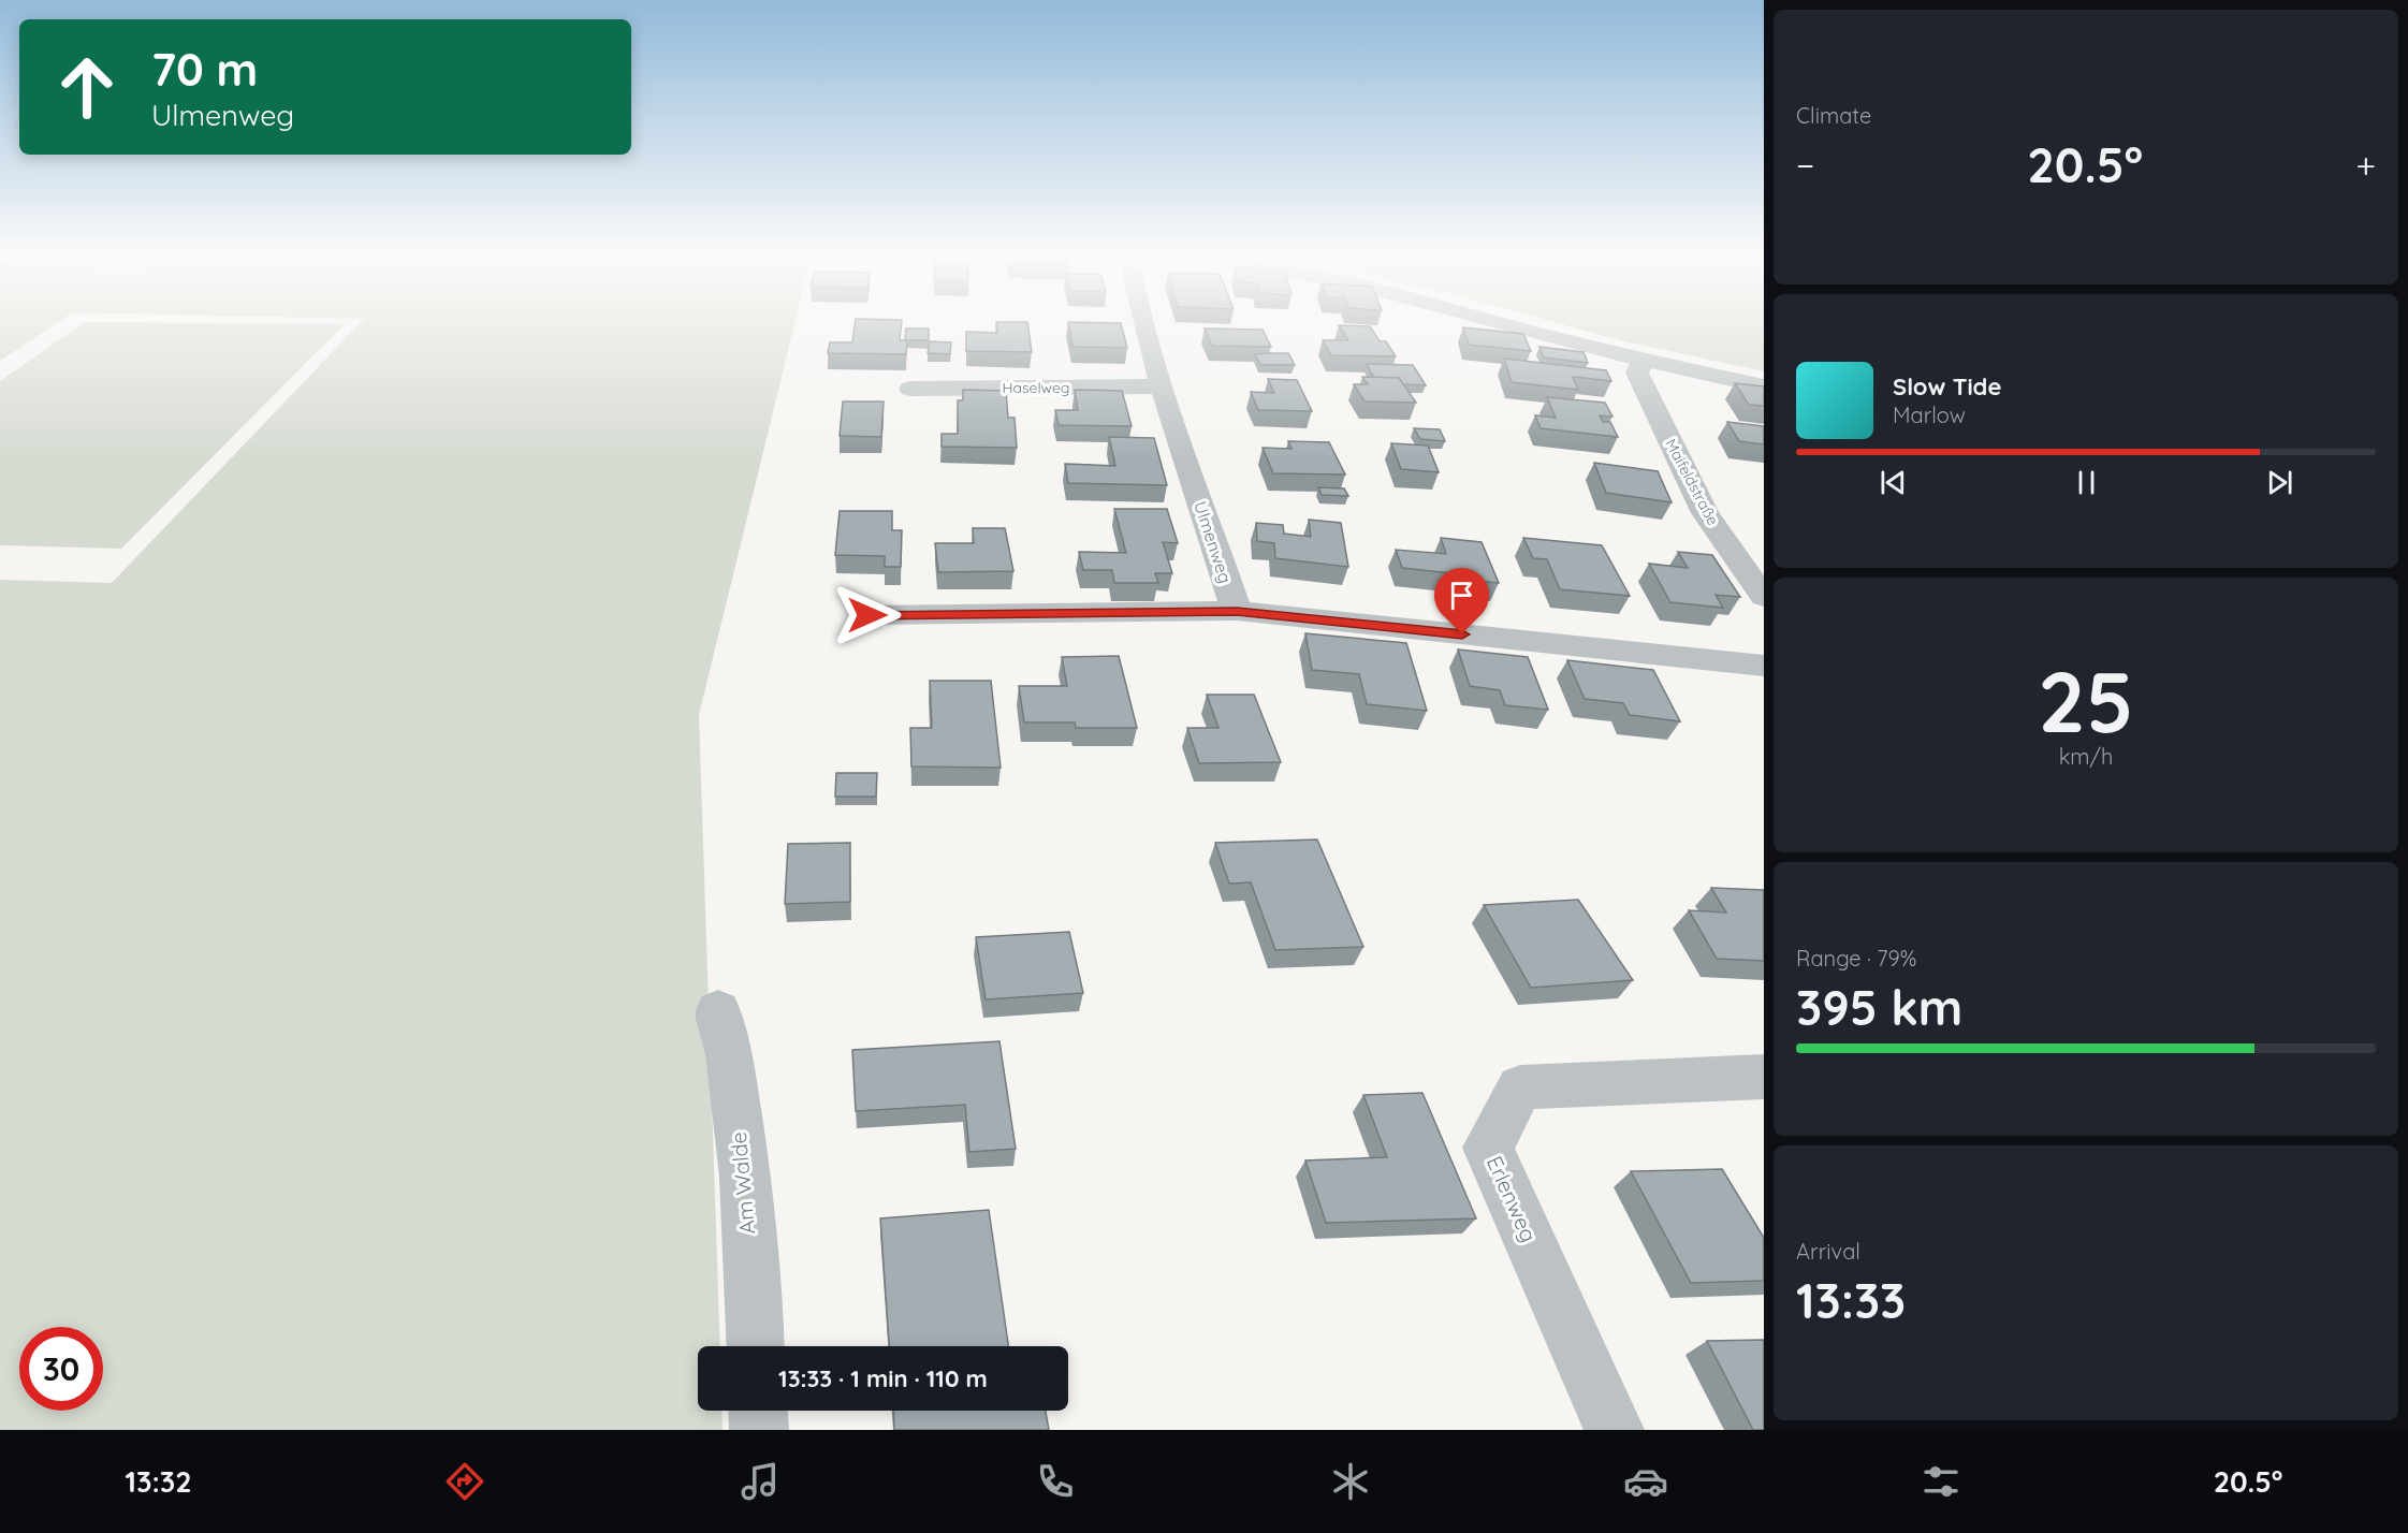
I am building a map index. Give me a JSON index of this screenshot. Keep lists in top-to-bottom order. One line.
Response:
{"streets":{"street":["Haselweg","Maifeldstraße","Ulmenweg","Am Walde","Erlenweg"]},"crossings":[["Haselweg","Ulmenweg"]],"page":{"tile":["Climate",["25","km/h"],["Range · 79%","395 km"],["Arrival","13:33"]],"turn":["70 m","Ulmenweg"],"heat":["−","20.5°","+"],"song":["Slow Tide","Marlow"],"limit":"30","trip":"13:33 · 1 min · 110 m","tabs":["13:32","20.5°"]}}
